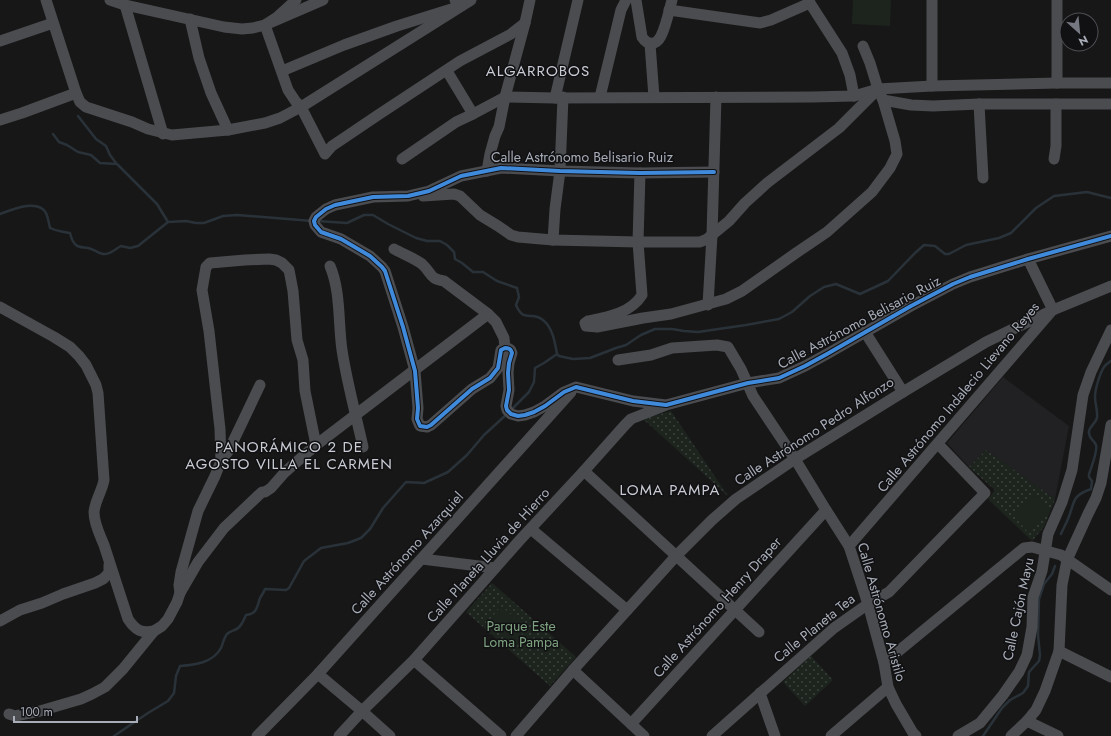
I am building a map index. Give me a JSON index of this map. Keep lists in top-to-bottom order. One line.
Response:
{"streets":{"street":["Calle Astrónomo Belisario Ruiz","Calle Astrónomo Indalecio Lievano Reyes","Calle Astrónomo Pedro Alfonzo","Calle Astrónomo Azarquiel","Calle Planeta Lluvia de Hierro","Calle Astrónomo Henry Draper","Calle Cajón Mayu","Calle Astrónomo Aristilo","Calle Planeta Tea"]},"crossings":[["Calle Astrónomo Belisario Ruiz","Calle Astrónomo Indalecio Lievano Reyes"],["Calle Astrónomo Belisario Ruiz","Calle Astrónomo Azarquiel"],["Calle Astrónomo Belisario Ruiz","Calle Planeta Lluvia de Hierro"],["Calle Astrónomo Belisario Ruiz","Calle Astrónomo Aristilo"],["Calle Astrónomo Indalecio Lievano Reyes","Calle Astrónomo Pedro Alfonzo"],["Calle Astrónomo Indalecio Lievano Reyes","Calle Astrónomo Aristilo"],["Calle Astrónomo Indalecio Lievano Reyes","Calle Planeta Tea"],["Calle Astrónomo Pedro Alfonzo","Calle Astrónomo Aristilo"],["Calle Astrónomo Henry Draper","Calle Astrónomo Aristilo"],["Calle Astrónomo Aristilo","Calle Planeta Tea"]],"districts":["ALGARROBOS","PANORÁMICO 2 DE AGOSTO VILLA EL CARMEN","LOMA PAMPA"],"parks":["Parque Este Loma Pampa"],"scale_bar":"100 m","north":"bottom right"}
